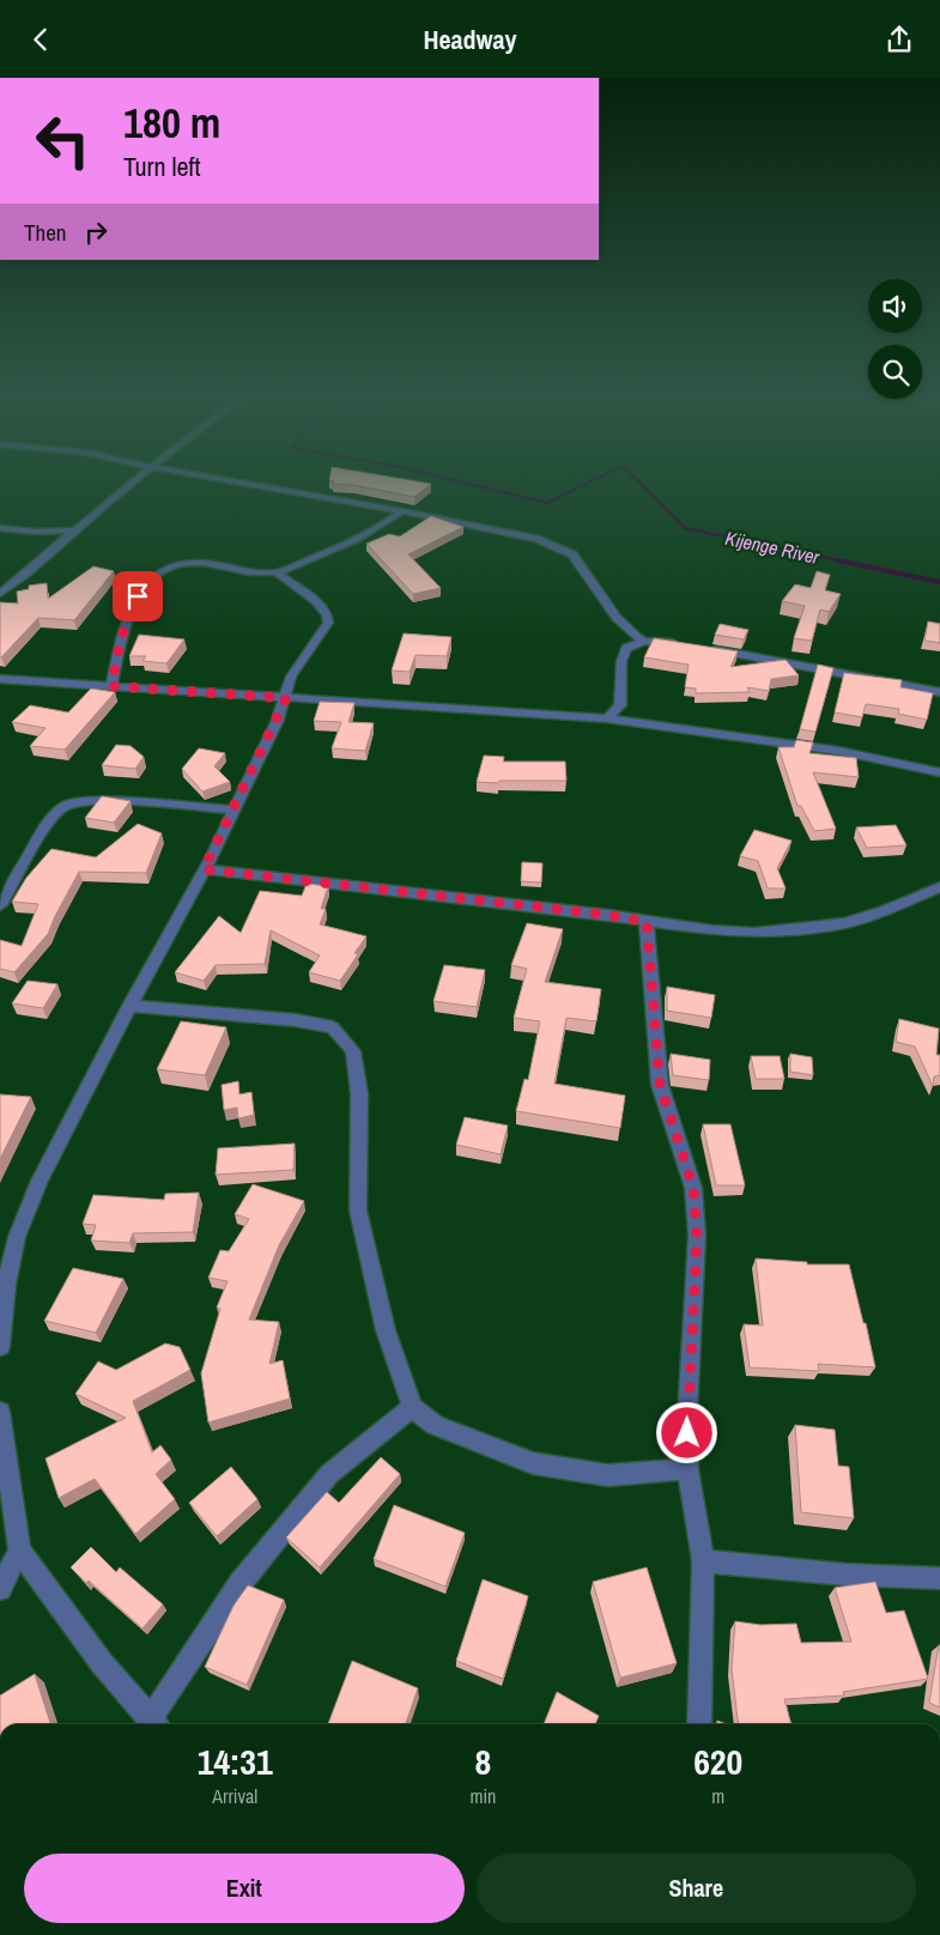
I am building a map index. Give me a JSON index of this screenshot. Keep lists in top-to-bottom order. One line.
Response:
{"water":["Kijenge River"],"page":{"header":"Headway","turn":["180 m","Turn left"],"then":"Then","eta":["14:31","Arrival","8","min","620","m"],"buttons":["Exit","Share"]}}
